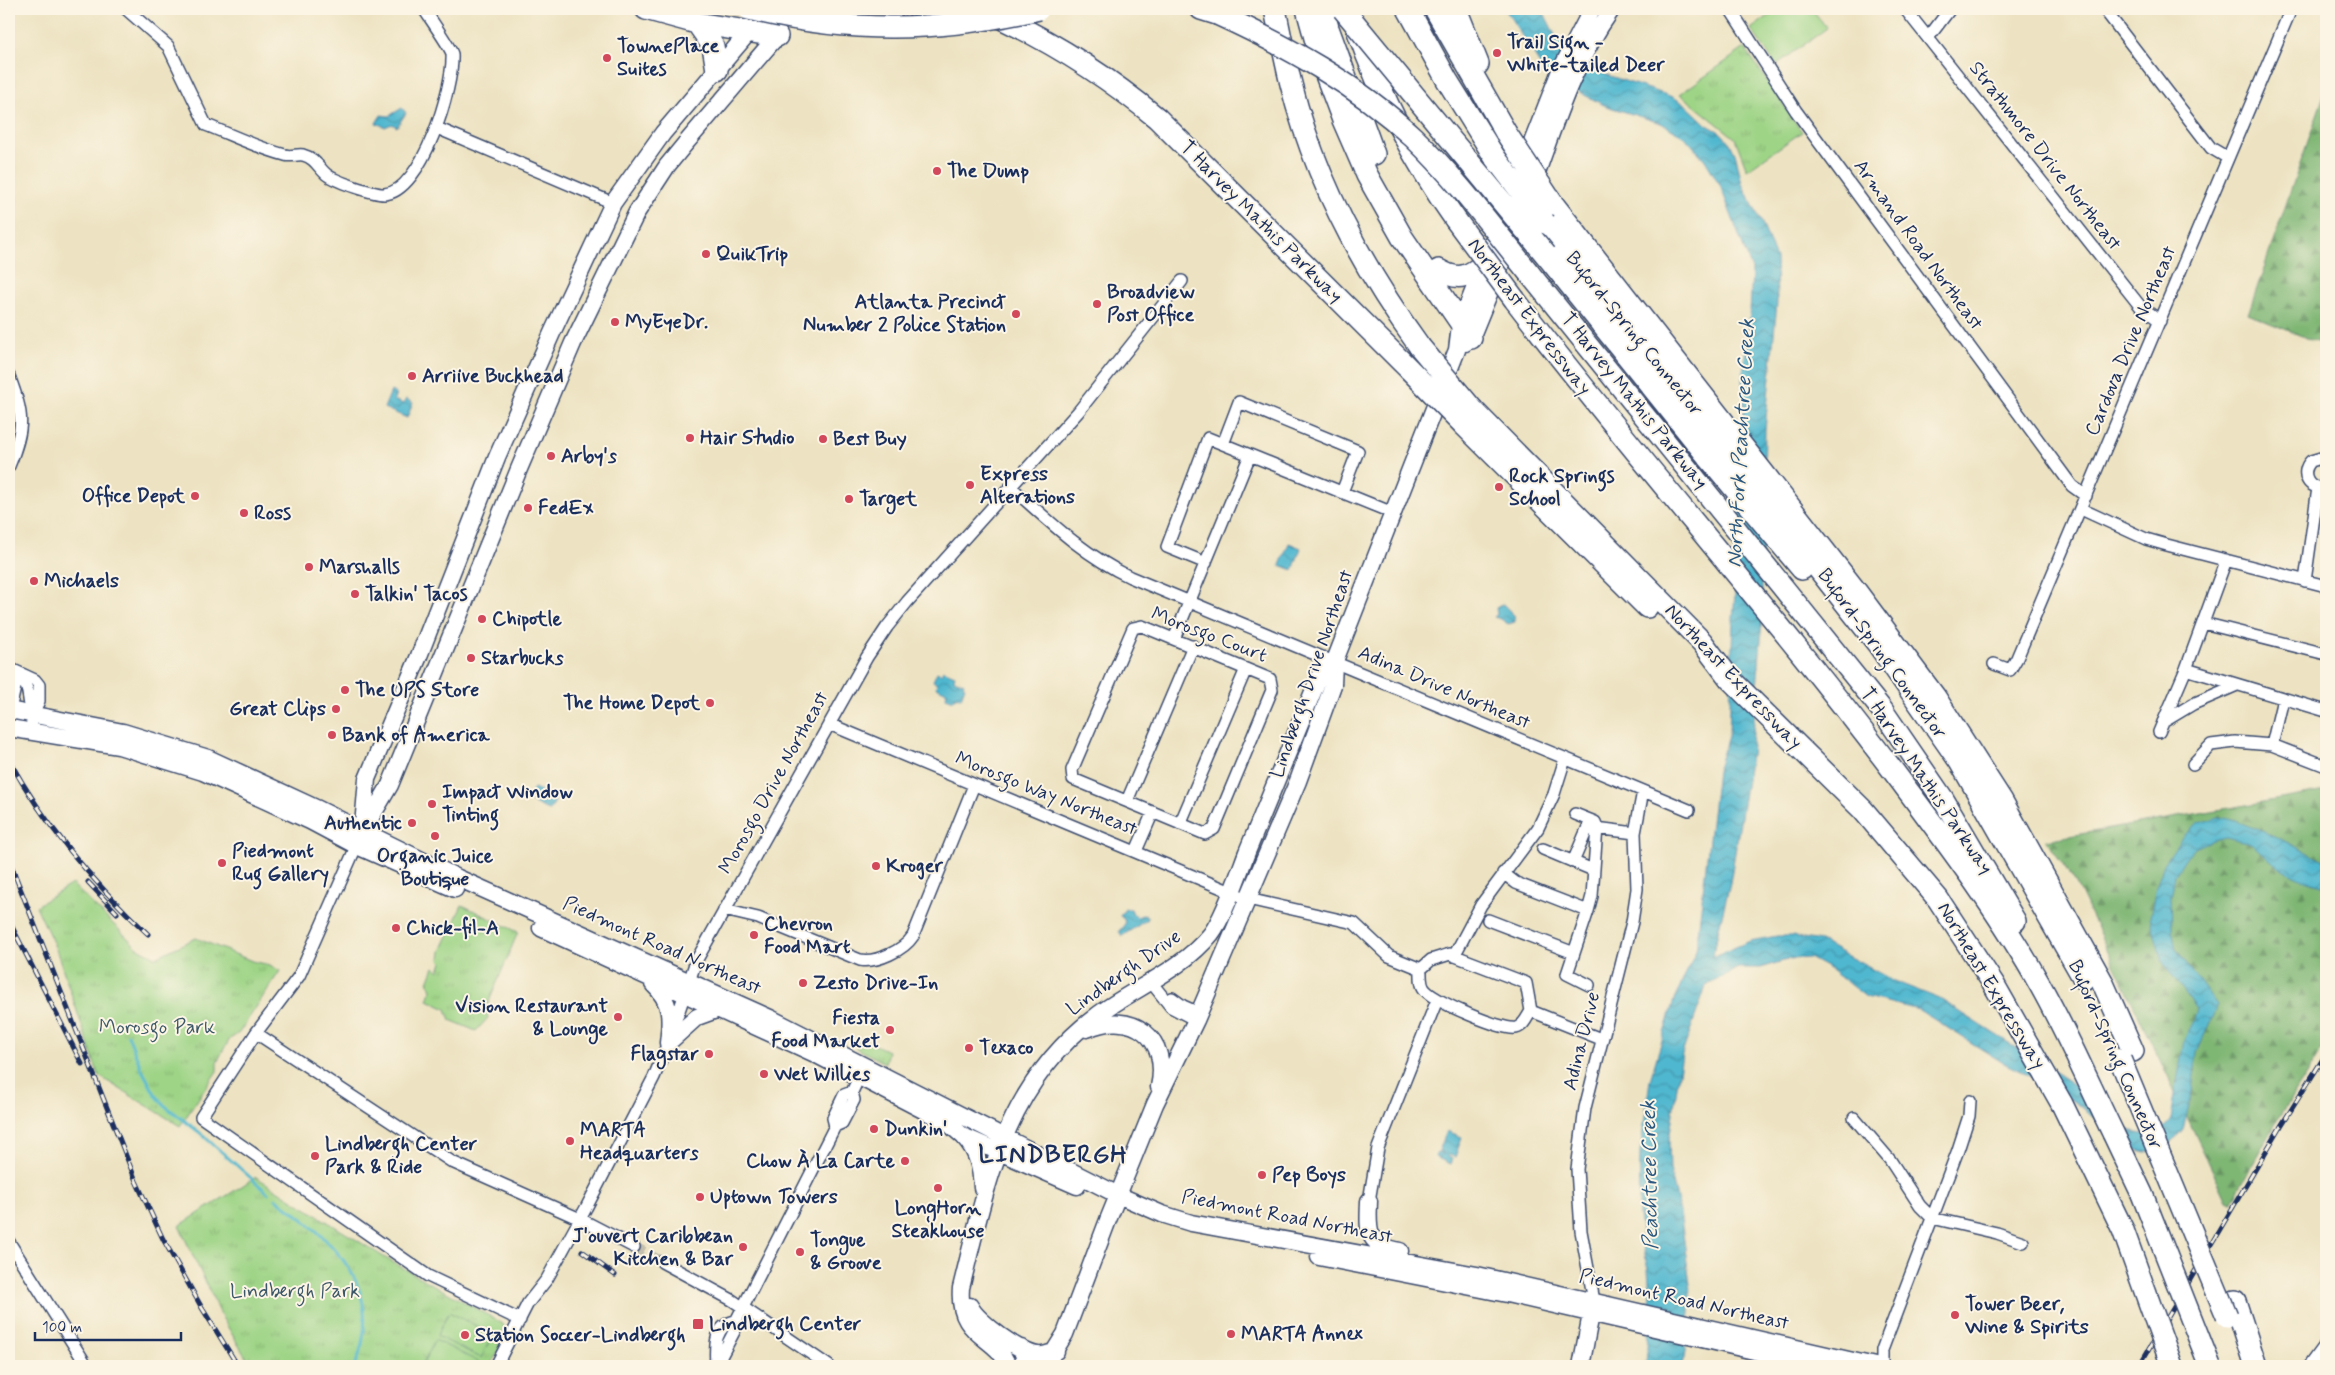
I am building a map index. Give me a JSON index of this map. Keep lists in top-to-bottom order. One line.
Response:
{"streets":{"highway":["T Harvey Mathis Parkway","Northeast Expressway","Buford-Spring Connector"],"main road":["Lindbergh Drive Northeast","Piedmont Road Northeast","Lindbergh Drive"],"street":["Strathmore Drive Northeast","Armand Road Northeast","Cardova Drive Northeast","Morosgo Court","Adina Drive Northeast","Morosgo Drive Northeast","Morosgo Way Northeast","Adina Drive"]},"crossings":[["Strathmore Drive Northeast","Cardova Drive Northeast"],["T Harvey Mathis Parkway","Northeast Expressway"],["Armand Road Northeast","Cardova Drive Northeast"],["Lindbergh Drive Northeast","Adina Drive Northeast"],["Lindbergh Drive Northeast","Morosgo Way Northeast"],["Lindbergh Drive Northeast","Lindbergh Drive"],["Adina Drive Northeast","Morosgo Drive Northeast"],["Adina Drive Northeast","Lindbergh Drive"],["Adina Drive Northeast","Adina Drive"],["Morosgo Drive Northeast","Morosgo Way Northeast"],["Morosgo Drive Northeast","Piedmont Road Northeast"],["Morosgo Way Northeast","Lindbergh Drive"],["Piedmont Road Northeast","Lindbergh Drive"],["Piedmont Road Northeast","Adina Drive"]],"districts":["LINDBERGH"],"water":["North Fork Peachtree Creek","Peachtree Creek"],"parks":["Morosgo Park","Lindbergh Park"],"places":{"other":["Trail Sign - White-tailed Deer","TownePlace Suites","The Dump","QuikTrip","Broadview Post Office","Atlanta Precinct Number 2 Police Station","MyEyeDr.","Arriive Buckhead","Hair Studio","Best Buy","Arby's","Express Alterations","Rock Springs School","Office Depot","Target","FedEx","Ross","Marshalls","Michaels","Talkin' Tacos","Chipotle","Starbucks","The UPS Store","The Home Depot","Great Clips","Bank of America","Impact Window Tinting","Authentic","Organic Juice Boutique","Piedmont Rug Gallery","Kroger","Chick-fil-A","Chevron Food Mart","Zesto Drive-In","Vision Restaurant & Lounge","Fiesta Food Market","Texaco","Flagstar","Wet Willies","Dunkin'","MARTA Headquarters","Lindbergh Center Park & Ride","Chow À La Carte","Pep Boys","LongHorn Steakhouse","Uptown Towers","J'ouvert Caribbean Kitchen & Bar","Tongue & Groove","Tower Beer, Wine & Spirits","MARTA Annex","Station Soccer-Lindbergh"],"transit":["Lindbergh Center"]},"scale_bar":"100 m"}
